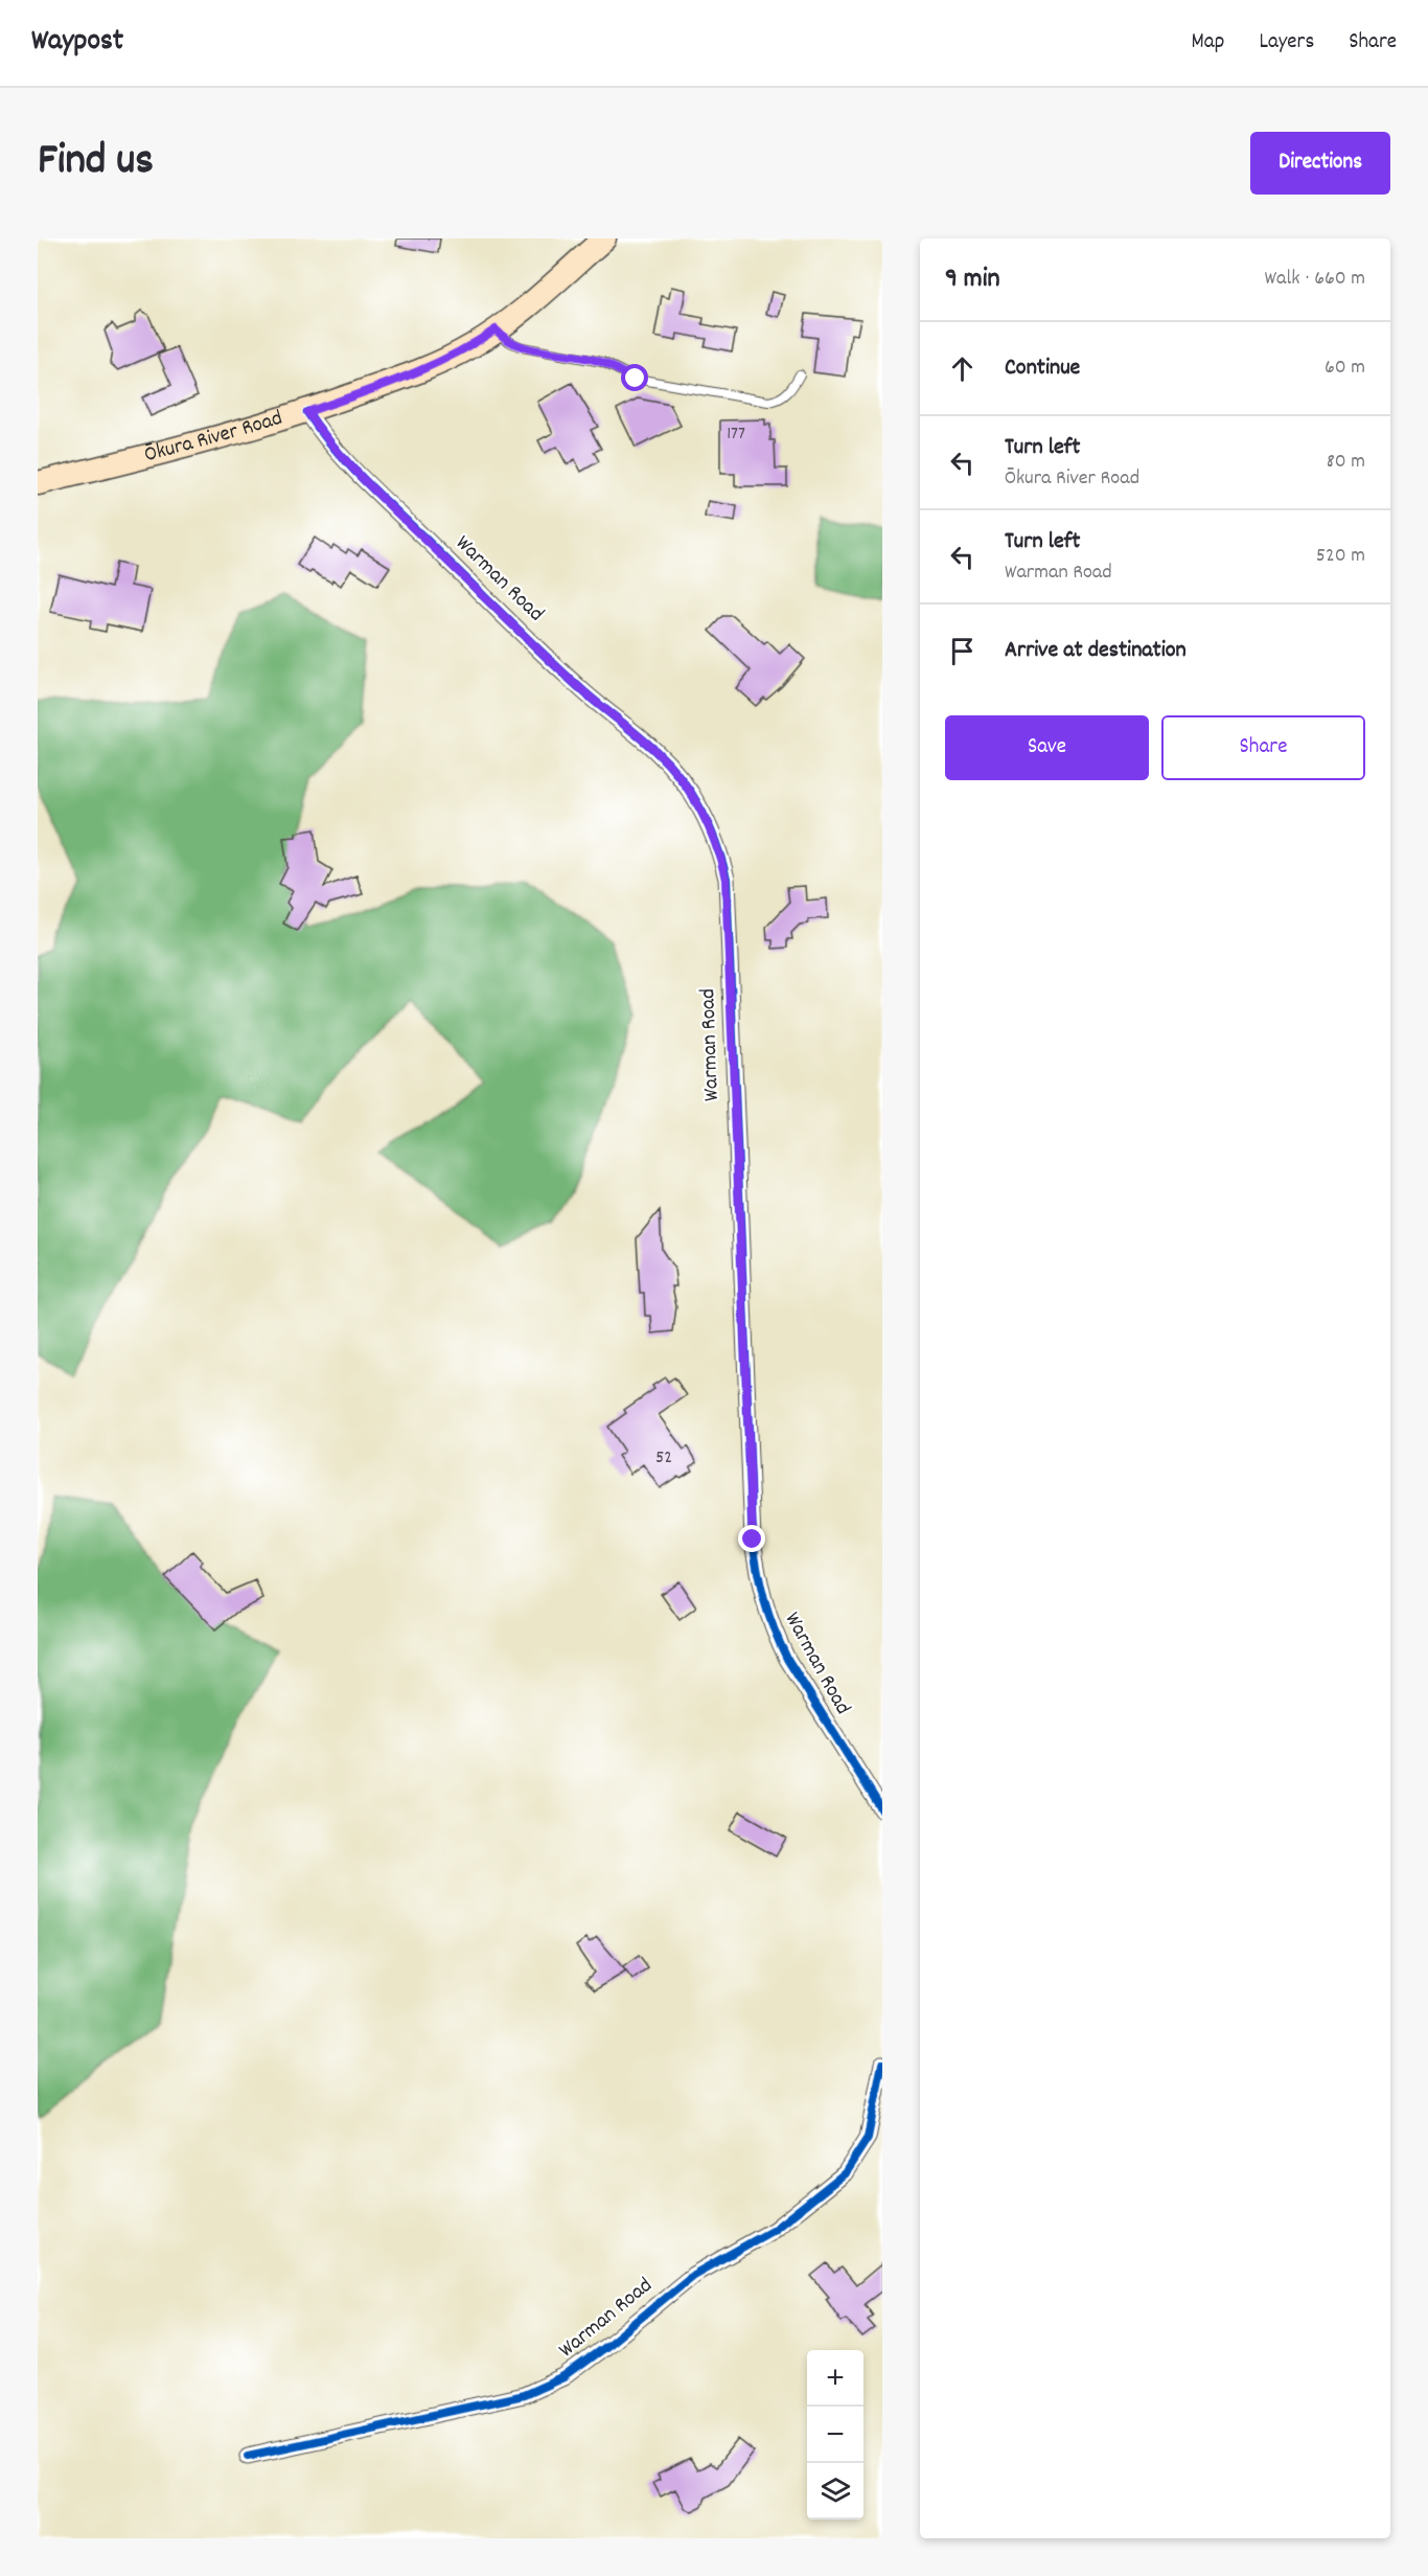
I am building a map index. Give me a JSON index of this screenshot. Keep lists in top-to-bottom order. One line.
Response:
{"streets":{"street":["Ōkura River Road","Warman Road"]},"crossings":[["Ōkura River Road","Warman Road"]],"house_numbers":["177","52"],"page":{"header":"Waypost","nav":["Map","Layers","Share"],"title":"Find us","buttons":["Directions",["Save","Share"]],"heading":["9 min","Walk · 660 m"],"list":[["Continue","60 m"],["Turn left","Ōkura River Road","80 m"],["Turn left","Warman Road","520 m"],"Arrive at destination"],"map_buttons":["+","−"]}}
